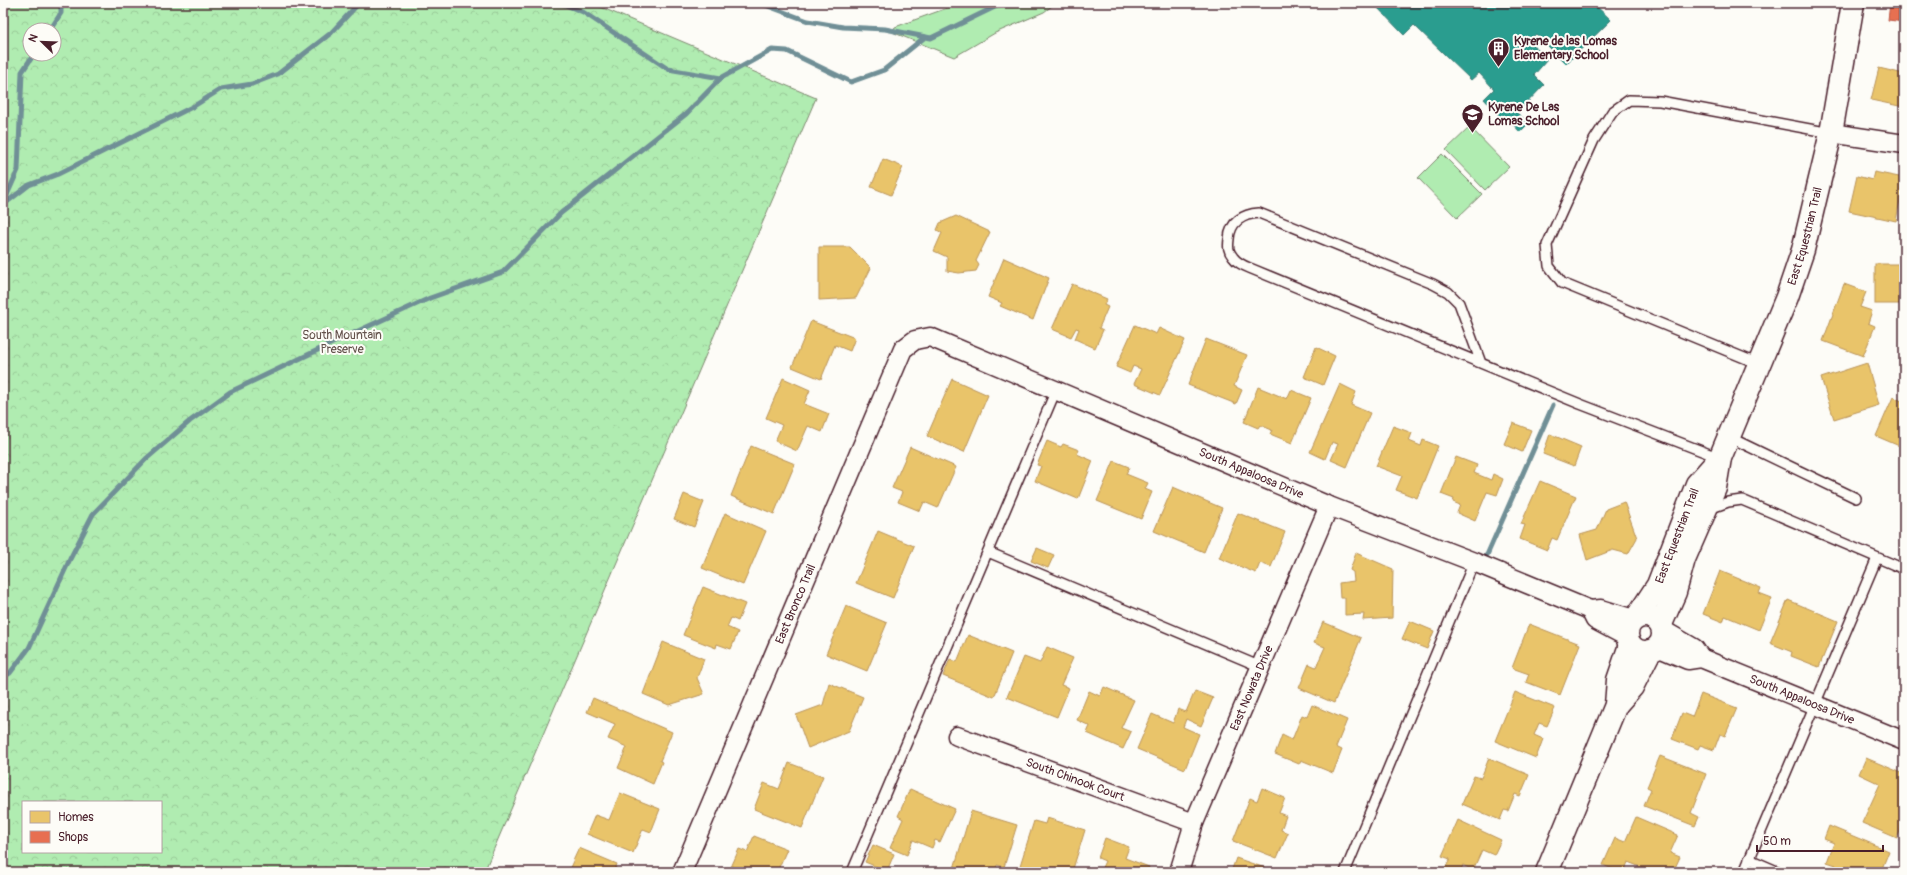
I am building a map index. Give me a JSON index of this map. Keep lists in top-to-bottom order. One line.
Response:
{"streets":{"street":["East Equestrian Trail","South Appaloosa Drive","East Bronco Trail","East Nowata Drive","South Chinook Court"]},"crossings":[["East Equestrian Trail","South Appaloosa Drive"],["South Appaloosa Drive","East Bronco Trail"],["South Appaloosa Drive","East Nowata Drive"],["East Nowata Drive","South Chinook Court"]],"parks":["South Mountain Preserve"],"places":{"building":["Kyrene de las Lomas Elementary School"],"school or university":["Kyrene De Las Lomas School"]},"legend":["Homes","Shops"],"scale_bar":"50 m","north":"top left"}
